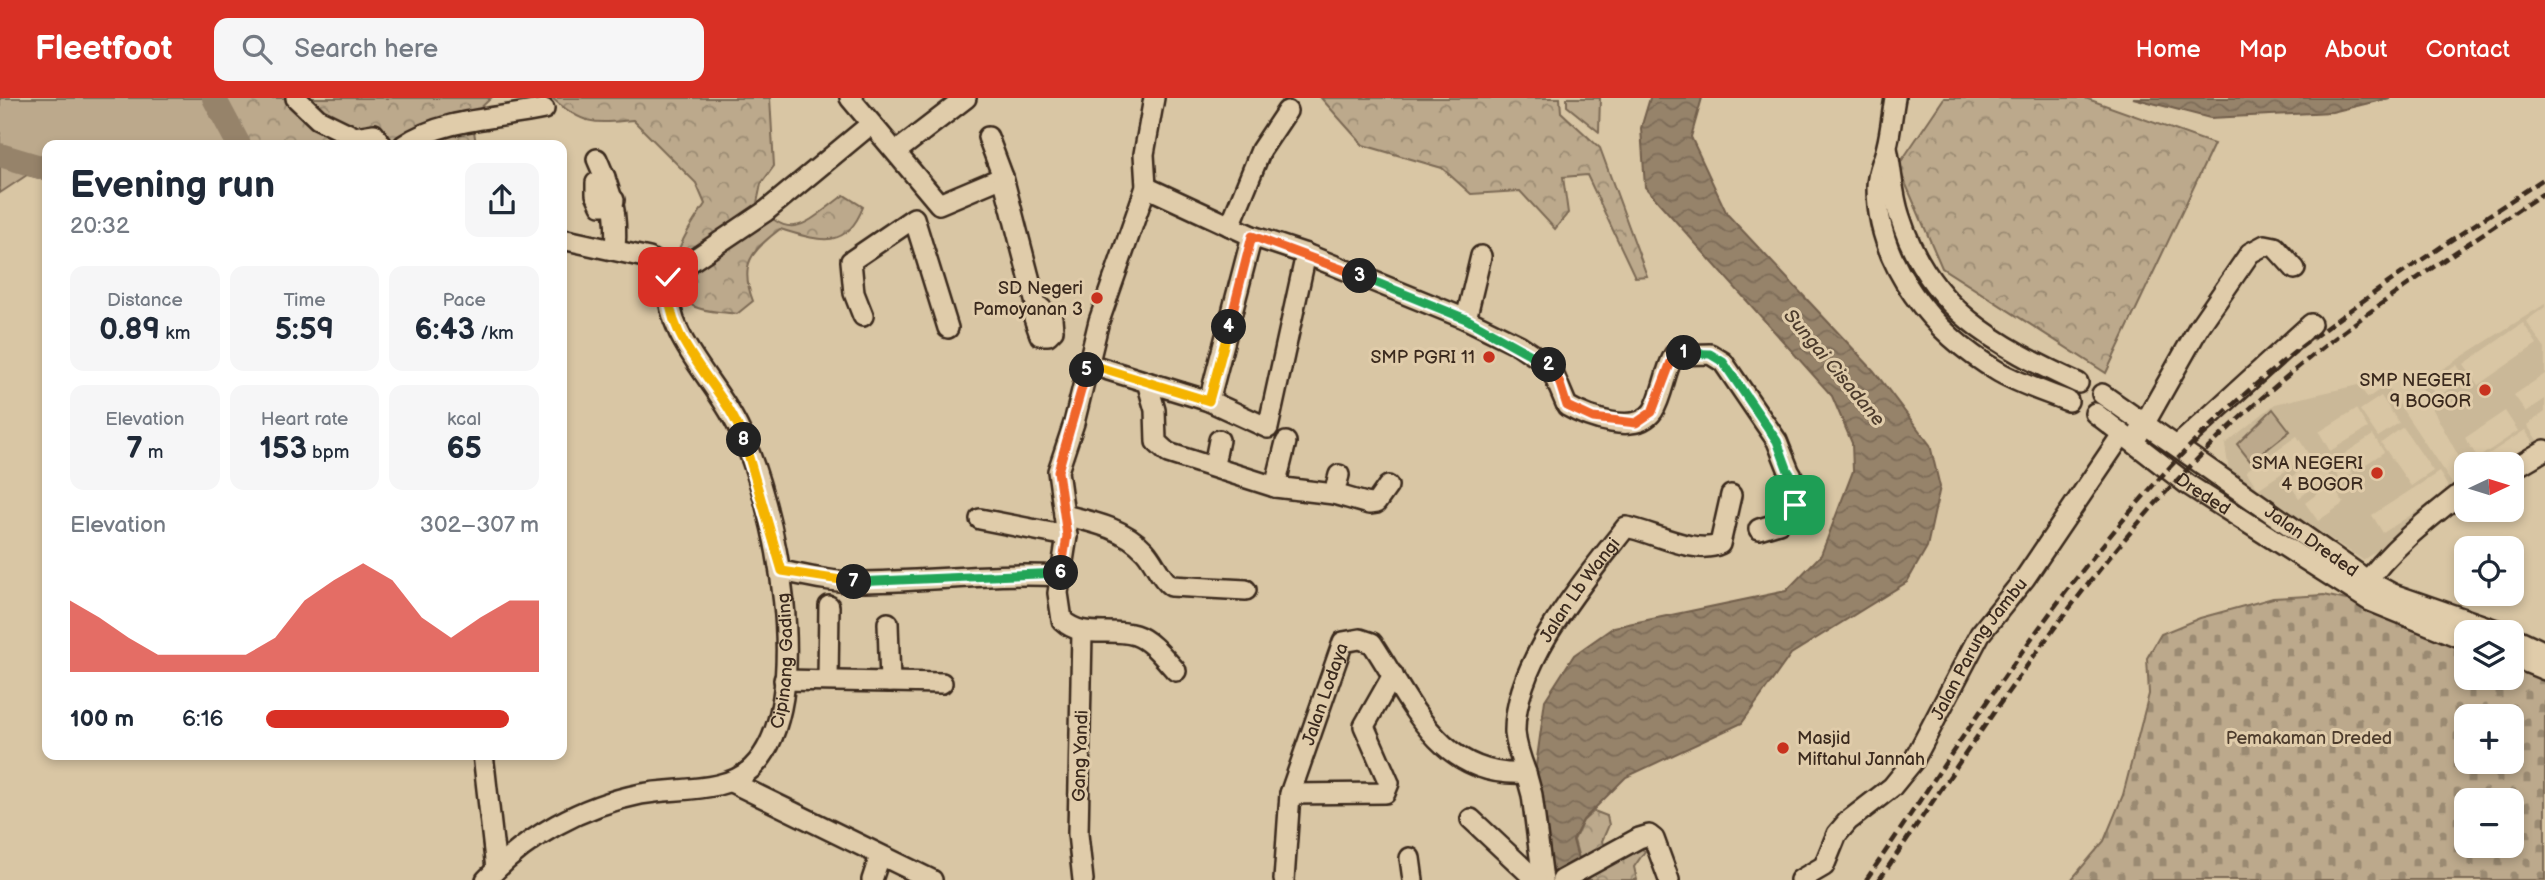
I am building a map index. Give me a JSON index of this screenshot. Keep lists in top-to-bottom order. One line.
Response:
{"streets":{"street":["Dreded","Jalan Dreded","Jalan Lb Wangi","Jalan Parung Jambu","Cipinang Gading","Jalan Lodaya","Gang Yandi"]},"crossings":[["Dreded","Jalan Dreded"],["Dreded","Jalan Parung Jambu"],["Jalan Dreded","Jalan Parung Jambu"],["Jalan Lb Wangi","Jalan Lodaya"]],"water":["Sungai Cisadane"],"parks":["Pemakaman Dreded"],"places":["SD Negeri Pamoyanan 3","SMP PGRI 11","SMP NEGERI 9 BOGOR","SMA NEGERI 4 BOGOR","Masjid Miftahul Jannah"],"north":"right","page":{"header":"Fleetfoot","search":"Search here","nav":["Home","Map","About","Contact"],"heading":["Evening run","20:32"],"pins":["3","4","1","2","5","8","6","7"],"stats":[["Distance","0.89 km"],["Time","5:59"],["Pace","6:43 /km"],["Elevation","7 m"],["Heart rate","153 bpm"],["kcal","65"]],"map_buttons":["+","−"],"chart":["Elevation","302–307 m"],"list":[{"name":"100 m","note":"6:16"}]}}
